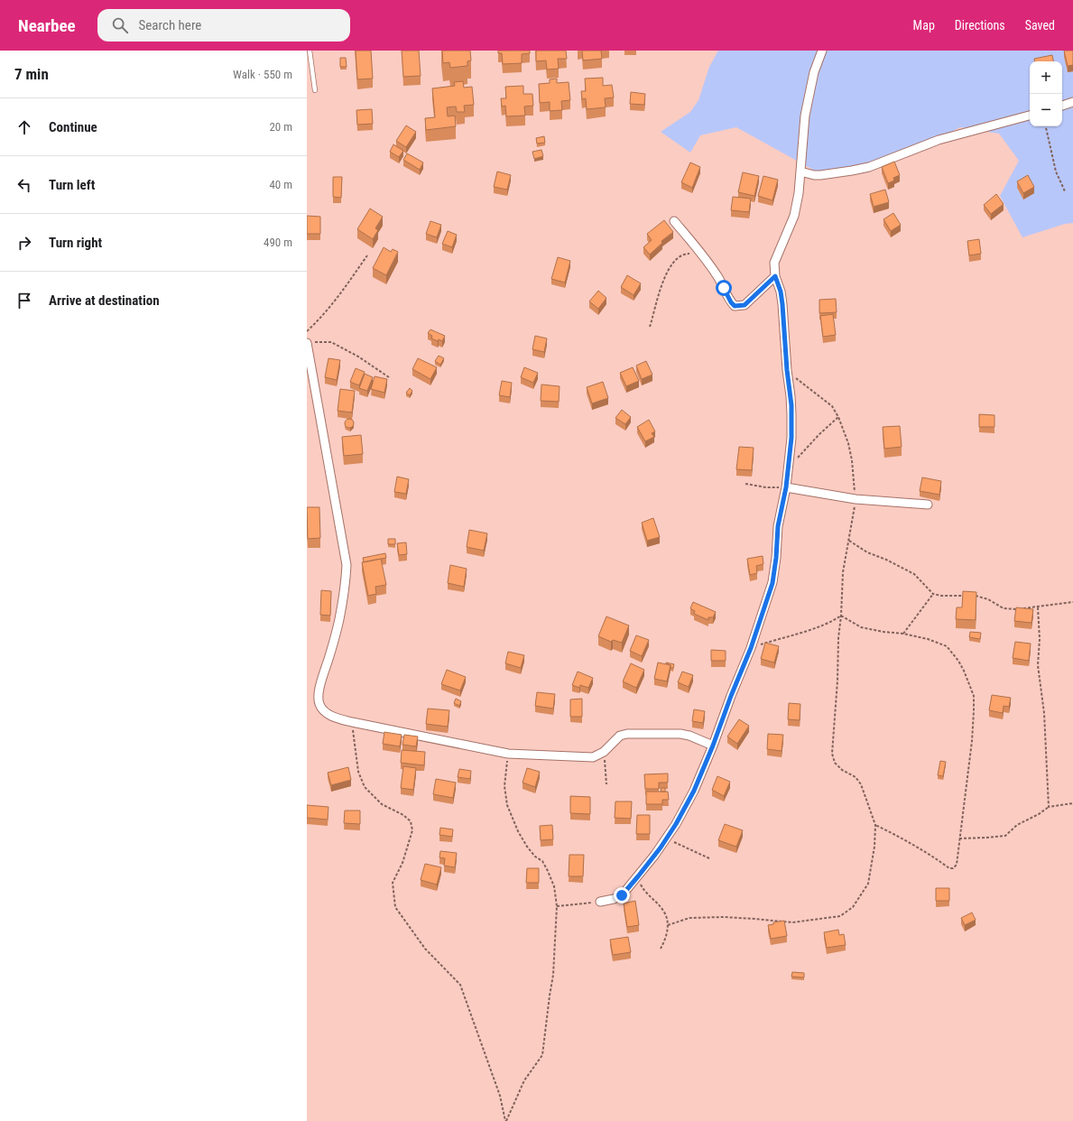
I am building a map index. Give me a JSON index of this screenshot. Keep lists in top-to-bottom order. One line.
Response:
{"page":{"header":"Nearbee","search":"Search here","nav":["Map","Directions","Saved"],"heading":["7 min","Walk · 550 m"],"map_buttons":["+","−"],"list":[["Continue","20 m"],["Turn left","40 m"],["Turn right","490 m"],"Arrive at destination"]}}
